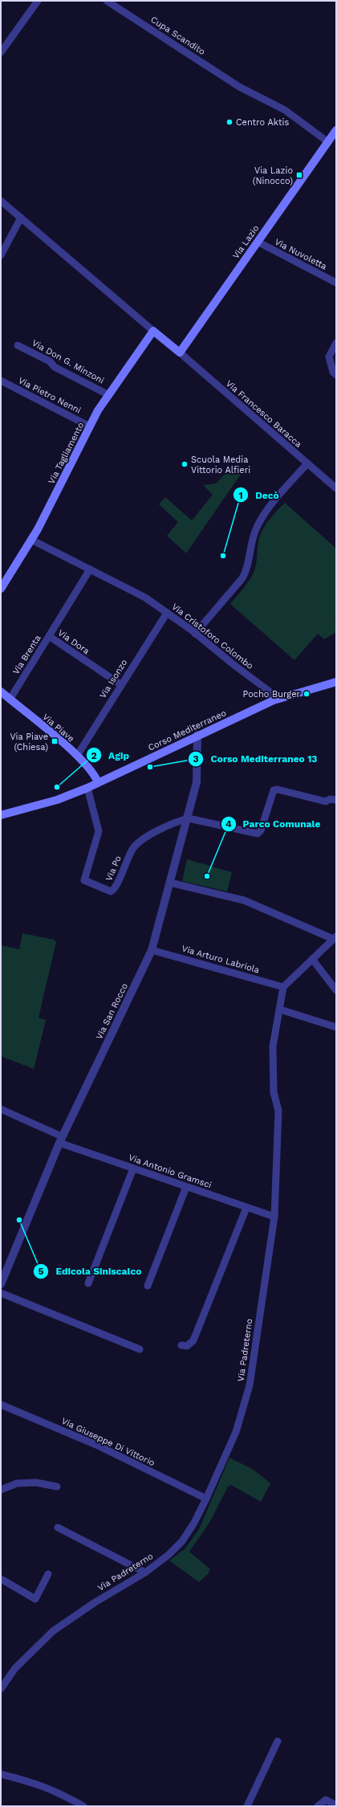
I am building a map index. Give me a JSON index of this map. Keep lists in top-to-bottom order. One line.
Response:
{"streets":{"main road":["Via Lazio","Via Tagliamento","Via Piave","Corso Mediterraneo"],"street":["Cupa Scandito","Via Nuvoletta","Via Don G. Minzoni","Via Pietro Nenni","Via Francesco Baracca","Via Cristoforo Colombo","Via Dora","Via Brenta","Via Isonzo","Via Po","Via Arturo Labriola","Via San Rocco","Via Antonio Gramsci","Via Padreterno","Via Giuseppe Di Vittorio"]},"crossings":[["Cupa Scandito","Via Lazio"],["Via Lazio","Via Nuvoletta"],["Via Lazio","Via Francesco Baracca"],["Via Don G. Minzoni","Via Tagliamento"],["Via Pietro Nenni","Via Tagliamento"],["Via Tagliamento","Via Cristoforo Colombo"],["Via Cristoforo Colombo","Via Dora"],["Via Cristoforo Colombo","Via Isonzo"],["Via Cristoforo Colombo","Corso Mediterraneo"],["Via Dora","Via Brenta"],["Via Dora","Via Isonzo"],["Via Brenta","Via Piave"],["Via Isonzo","Via Piave"],["Via Piave","Corso Mediterraneo"],["Corso Mediterraneo","Via Po"],["Corso Mediterraneo","Via San Rocco"],["Via Po","Via San Rocco"],["Via Arturo Labriola","Via San Rocco"],["Via Arturo Labriola","Via Padreterno"],["Via San Rocco","Via Antonio Gramsci"],["Via Antonio Gramsci","Via Padreterno"],["Via Padreterno","Via Giuseppe Di Vittorio"]],"places":{"other":["Centro Aktis","Scuola Media Vittorio Alfieri","Decò","Pocho Burger","Corso Mediterraneo 13","Agip","Parco Comunale","Edicola Siniscalco"],"transit":["Via Lazio (Ninocco)","Via Piave (Chiesa)"]}}
